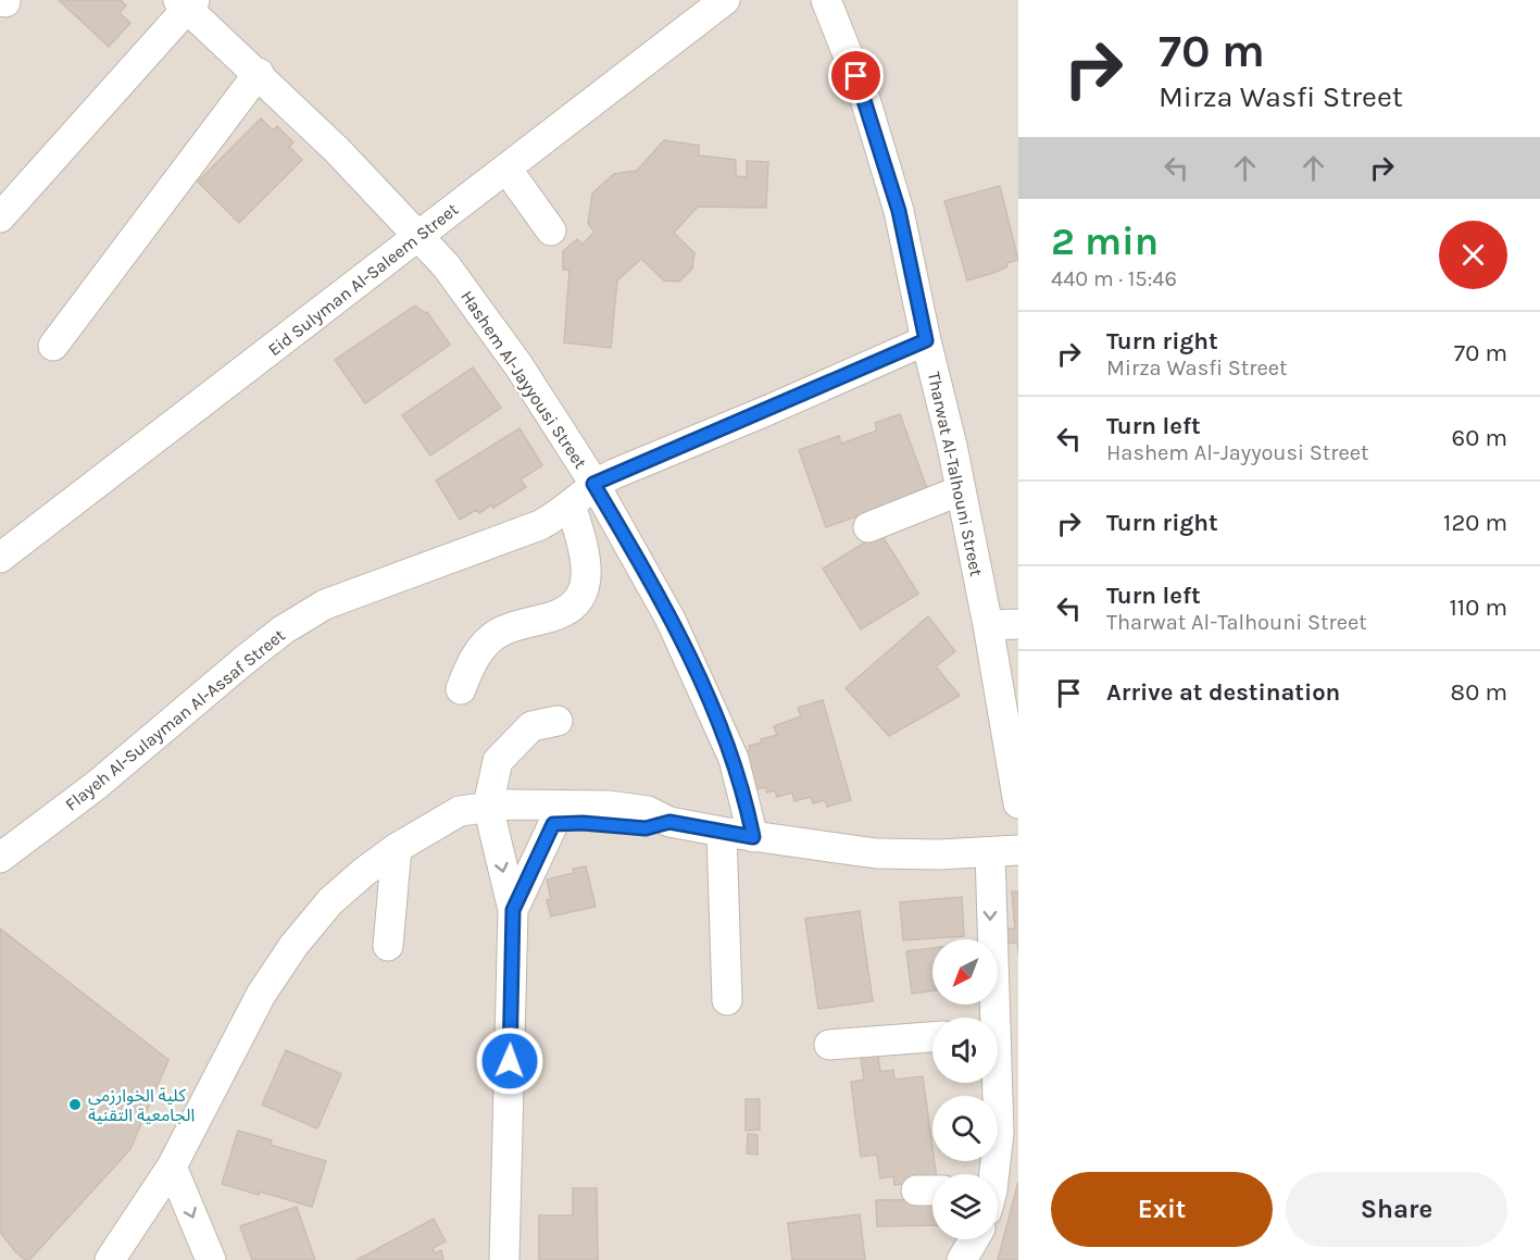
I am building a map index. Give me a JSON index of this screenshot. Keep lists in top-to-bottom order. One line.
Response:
{"streets":{"street":["Eid Sulyman Al-Saleem Street","Hashem Al-Jayyousi Street","Tharwat Al-Talhouni Street","Flayeh Al-Sulayman Al-Assaf Street"]},"crossings":[["Eid Sulyman Al-Saleem Street","Hashem Al-Jayyousi Street"],["Hashem Al-Jayyousi Street","Flayeh Al-Sulayman Al-Assaf Street"],["Tharwat Al-Talhouni Street","Flayeh Al-Sulayman Al-Assaf Street"]],"places":["كلية الخوارزمي الجامعية التقنية"],"north":"bottom left","page":{"turn":["70 m","Mirza Wasfi Street"],"heading":["2 min","440 m · 15:46"],"list":[{"name":"Turn right","note":"Mirza Wasfi Street","value":"70 m"},{"name":"Turn left","note":"Hashem Al-Jayyousi Street","value":"60 m"},{"name":"Turn right","value":"120 m"},{"name":"Turn left","note":"Tharwat Al-Talhouni Street","value":"110 m"},{"name":"Arrive at destination","value":"80 m"}],"buttons":["Exit","Share"]}}
